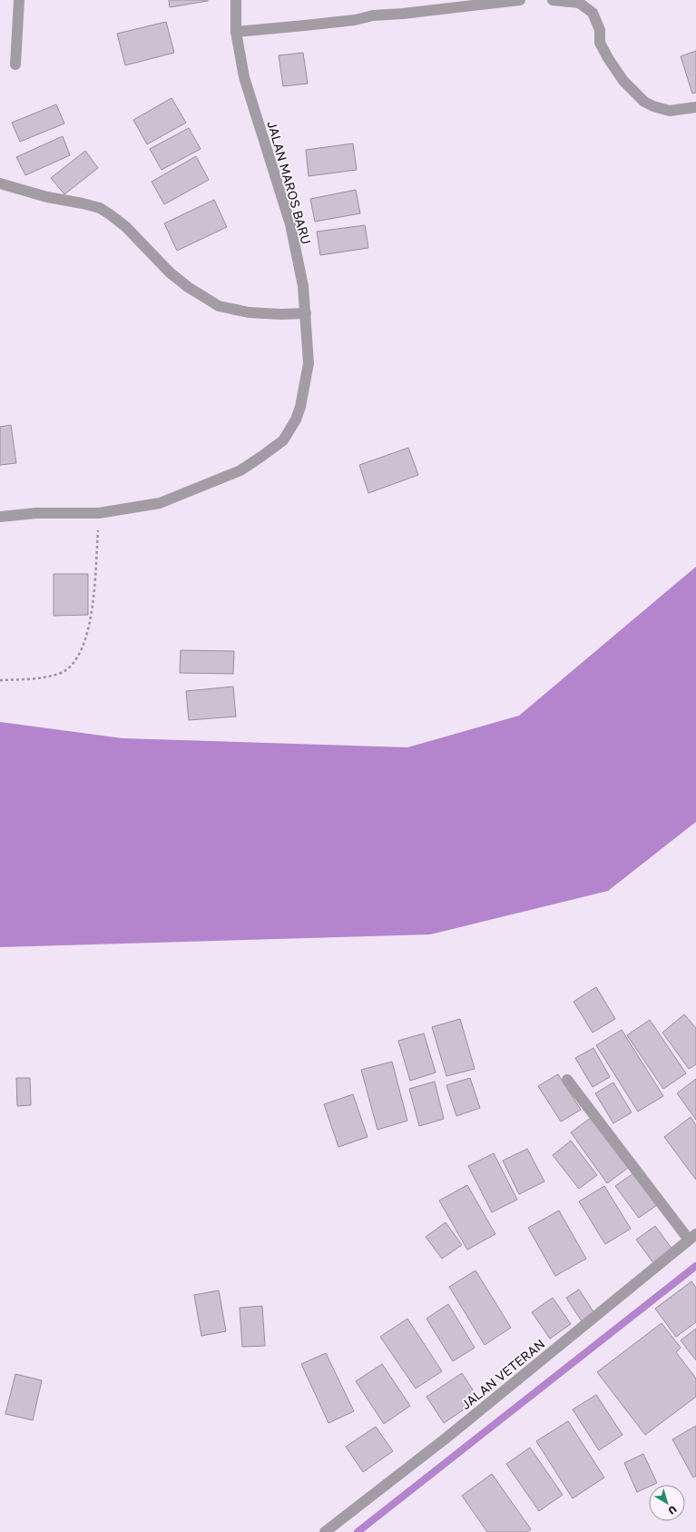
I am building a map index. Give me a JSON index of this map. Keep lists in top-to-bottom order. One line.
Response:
{"streets":{"street":["JALAN MAROS BARU","JALAN VETERAN"]},"north":"bottom right"}
